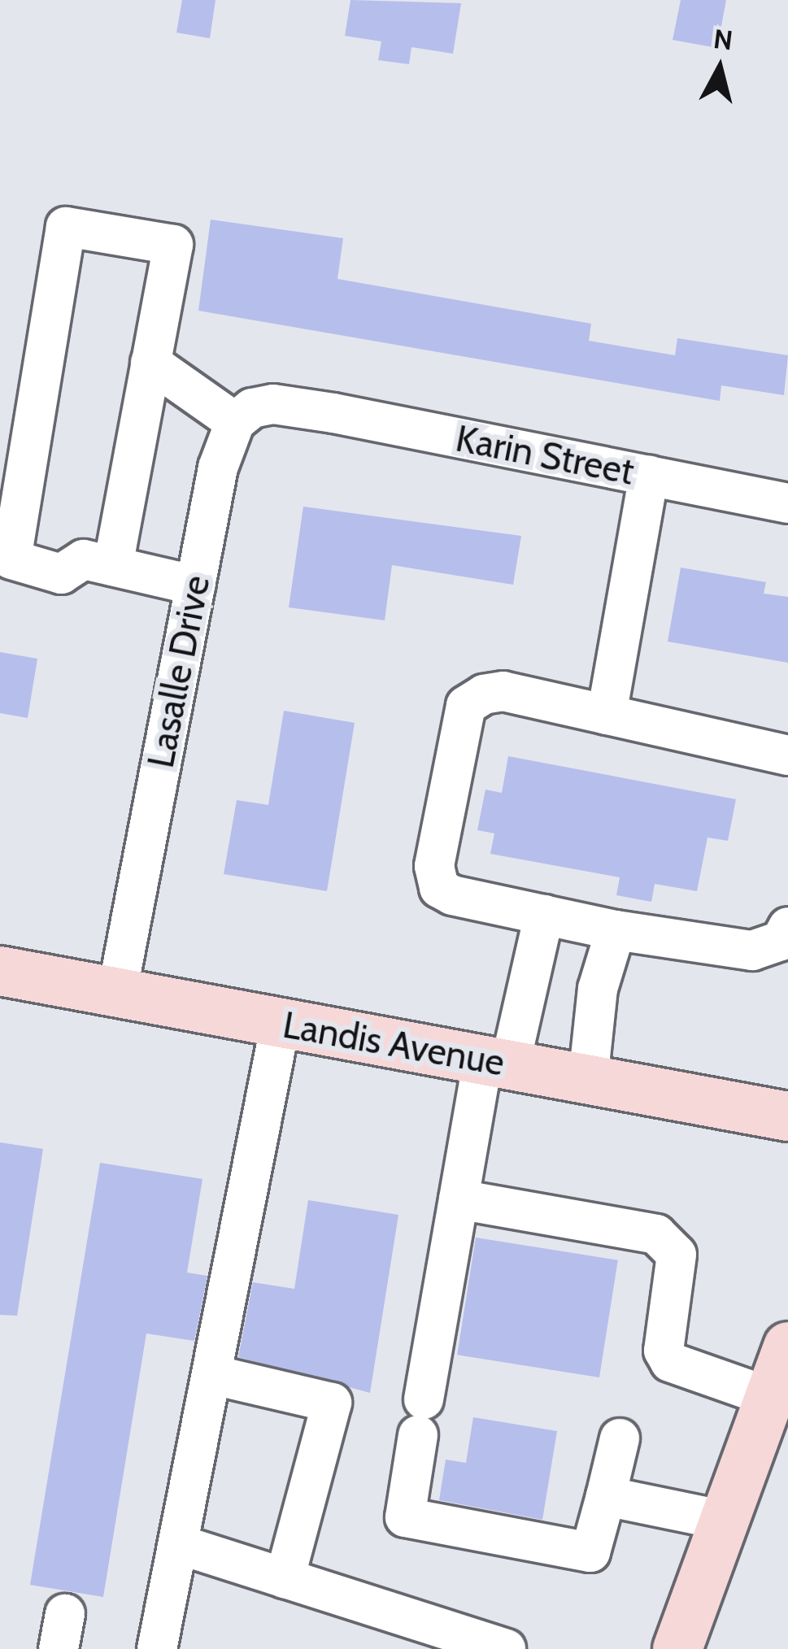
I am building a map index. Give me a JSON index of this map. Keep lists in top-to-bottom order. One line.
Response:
{"streets":{"main road":["Landis Avenue"],"street":["Karin Street","Lasalle Drive"]},"crossings":[["Karin Street","Lasalle Drive"],["Lasalle Drive","Landis Avenue"]],"north":"top"}
